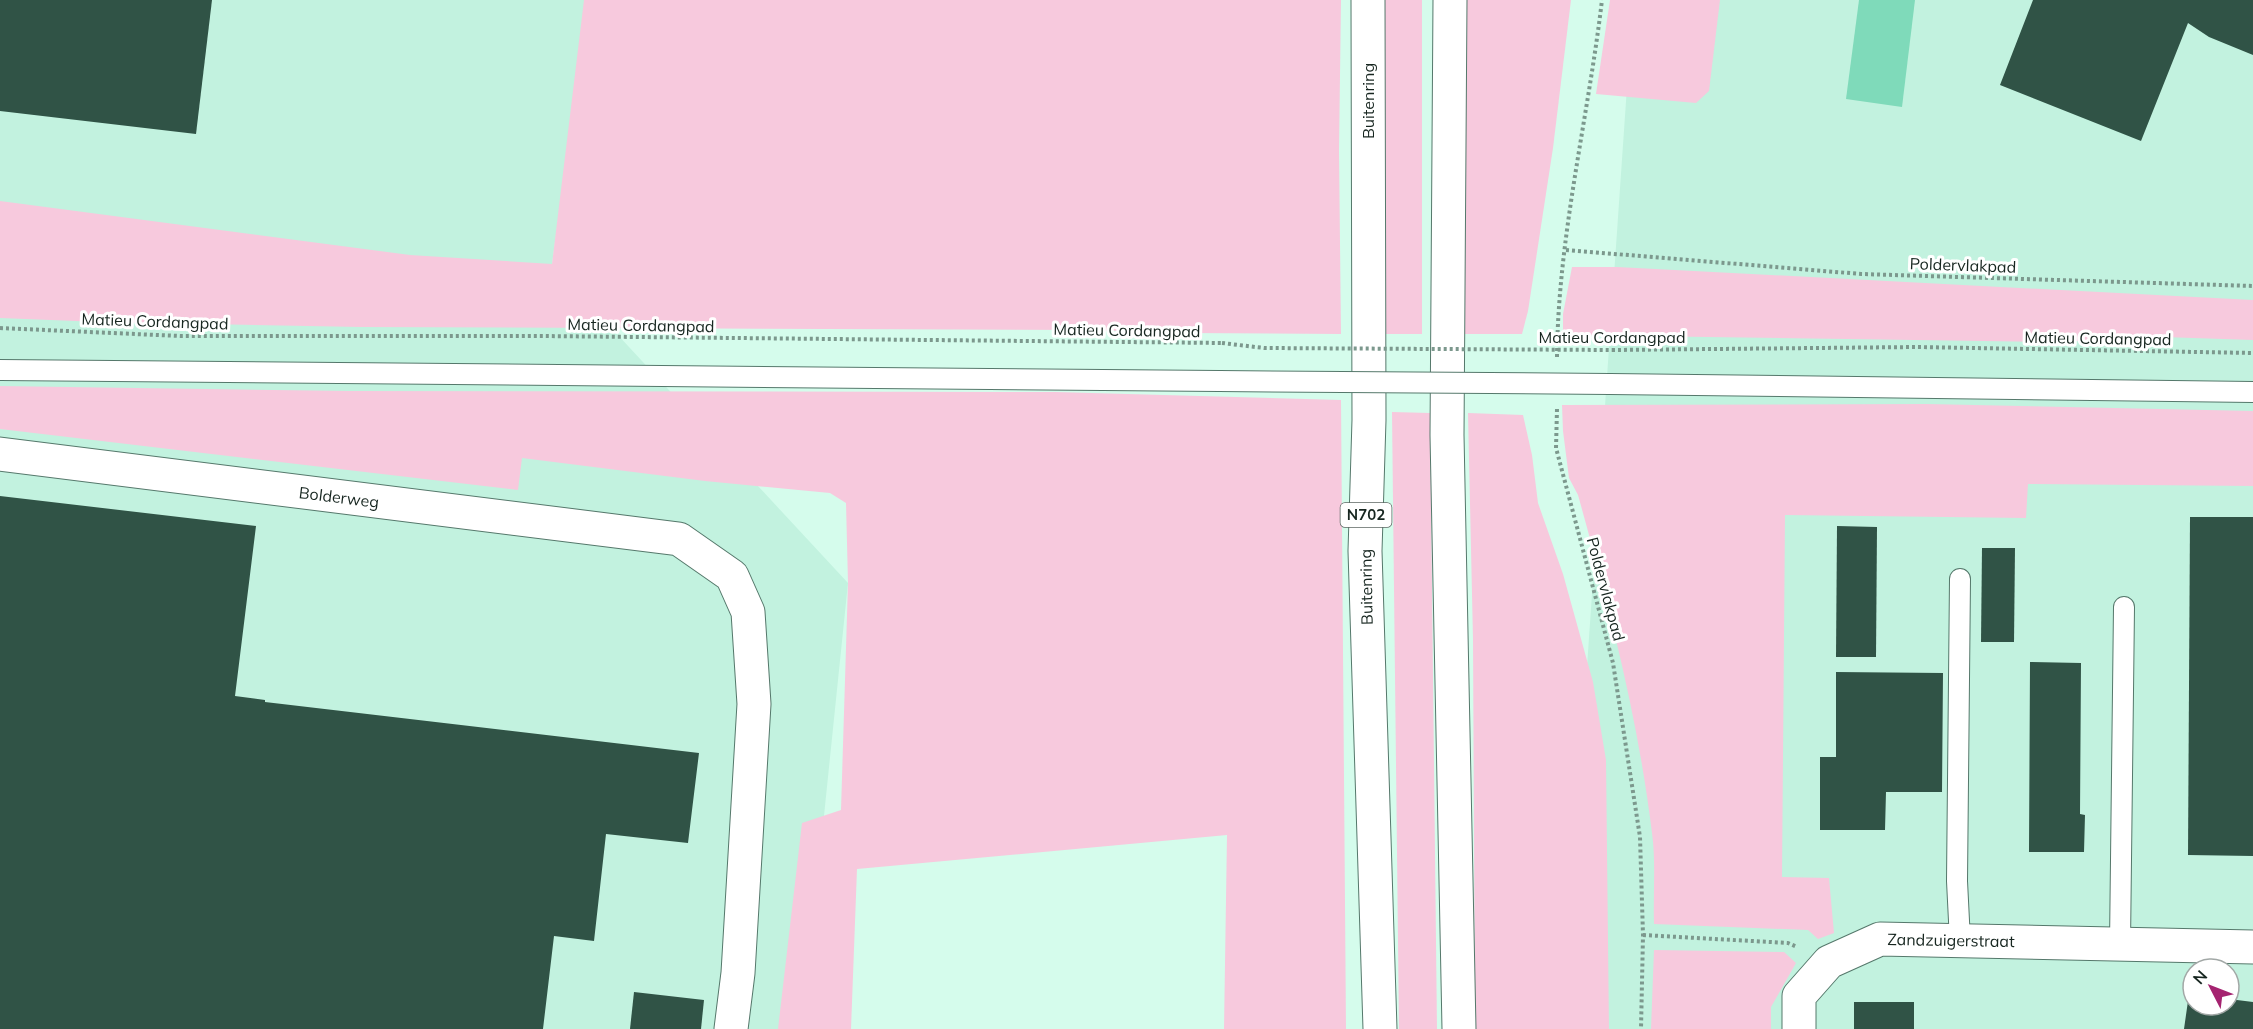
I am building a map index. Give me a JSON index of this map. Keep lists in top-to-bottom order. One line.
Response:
{"streets":{"main road":["Buitenring","Bolderweg","N702","Zandzuigerstraat"],"path":["Poldervlakpad","Matieu Cordangpad"]},"north":"top left"}
